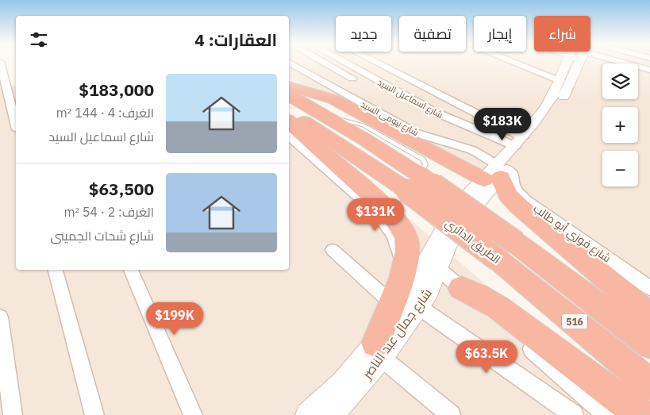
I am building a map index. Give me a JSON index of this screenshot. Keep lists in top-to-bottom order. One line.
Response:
{"streets":{"highway":["الطريق الدائري","516"],"street":["شارع اسماعيل السيد","شارع بيومى السيد","شارع فوزي أبو طالب","شارع جمال عبد الناصر"]},"crossings":[["شارع بيومى السيد","شارع فوزي أبو طالب"]],"page":{"chip":["شراء","إيجار","تصفية","جديد"],"heading":"العقارات: 4","map_buttons":["+","−"],"list":[{"name":"$183,000","note":"الغرف: 4 · 144 m² · شارع اسماعيل السيد"},{"name":"$63,500","note":"الغرف: 2 · 54 m² · شارع شحات الجمينى"}],"price":["$183K","$131K","$199K","$63.5K"]}}
